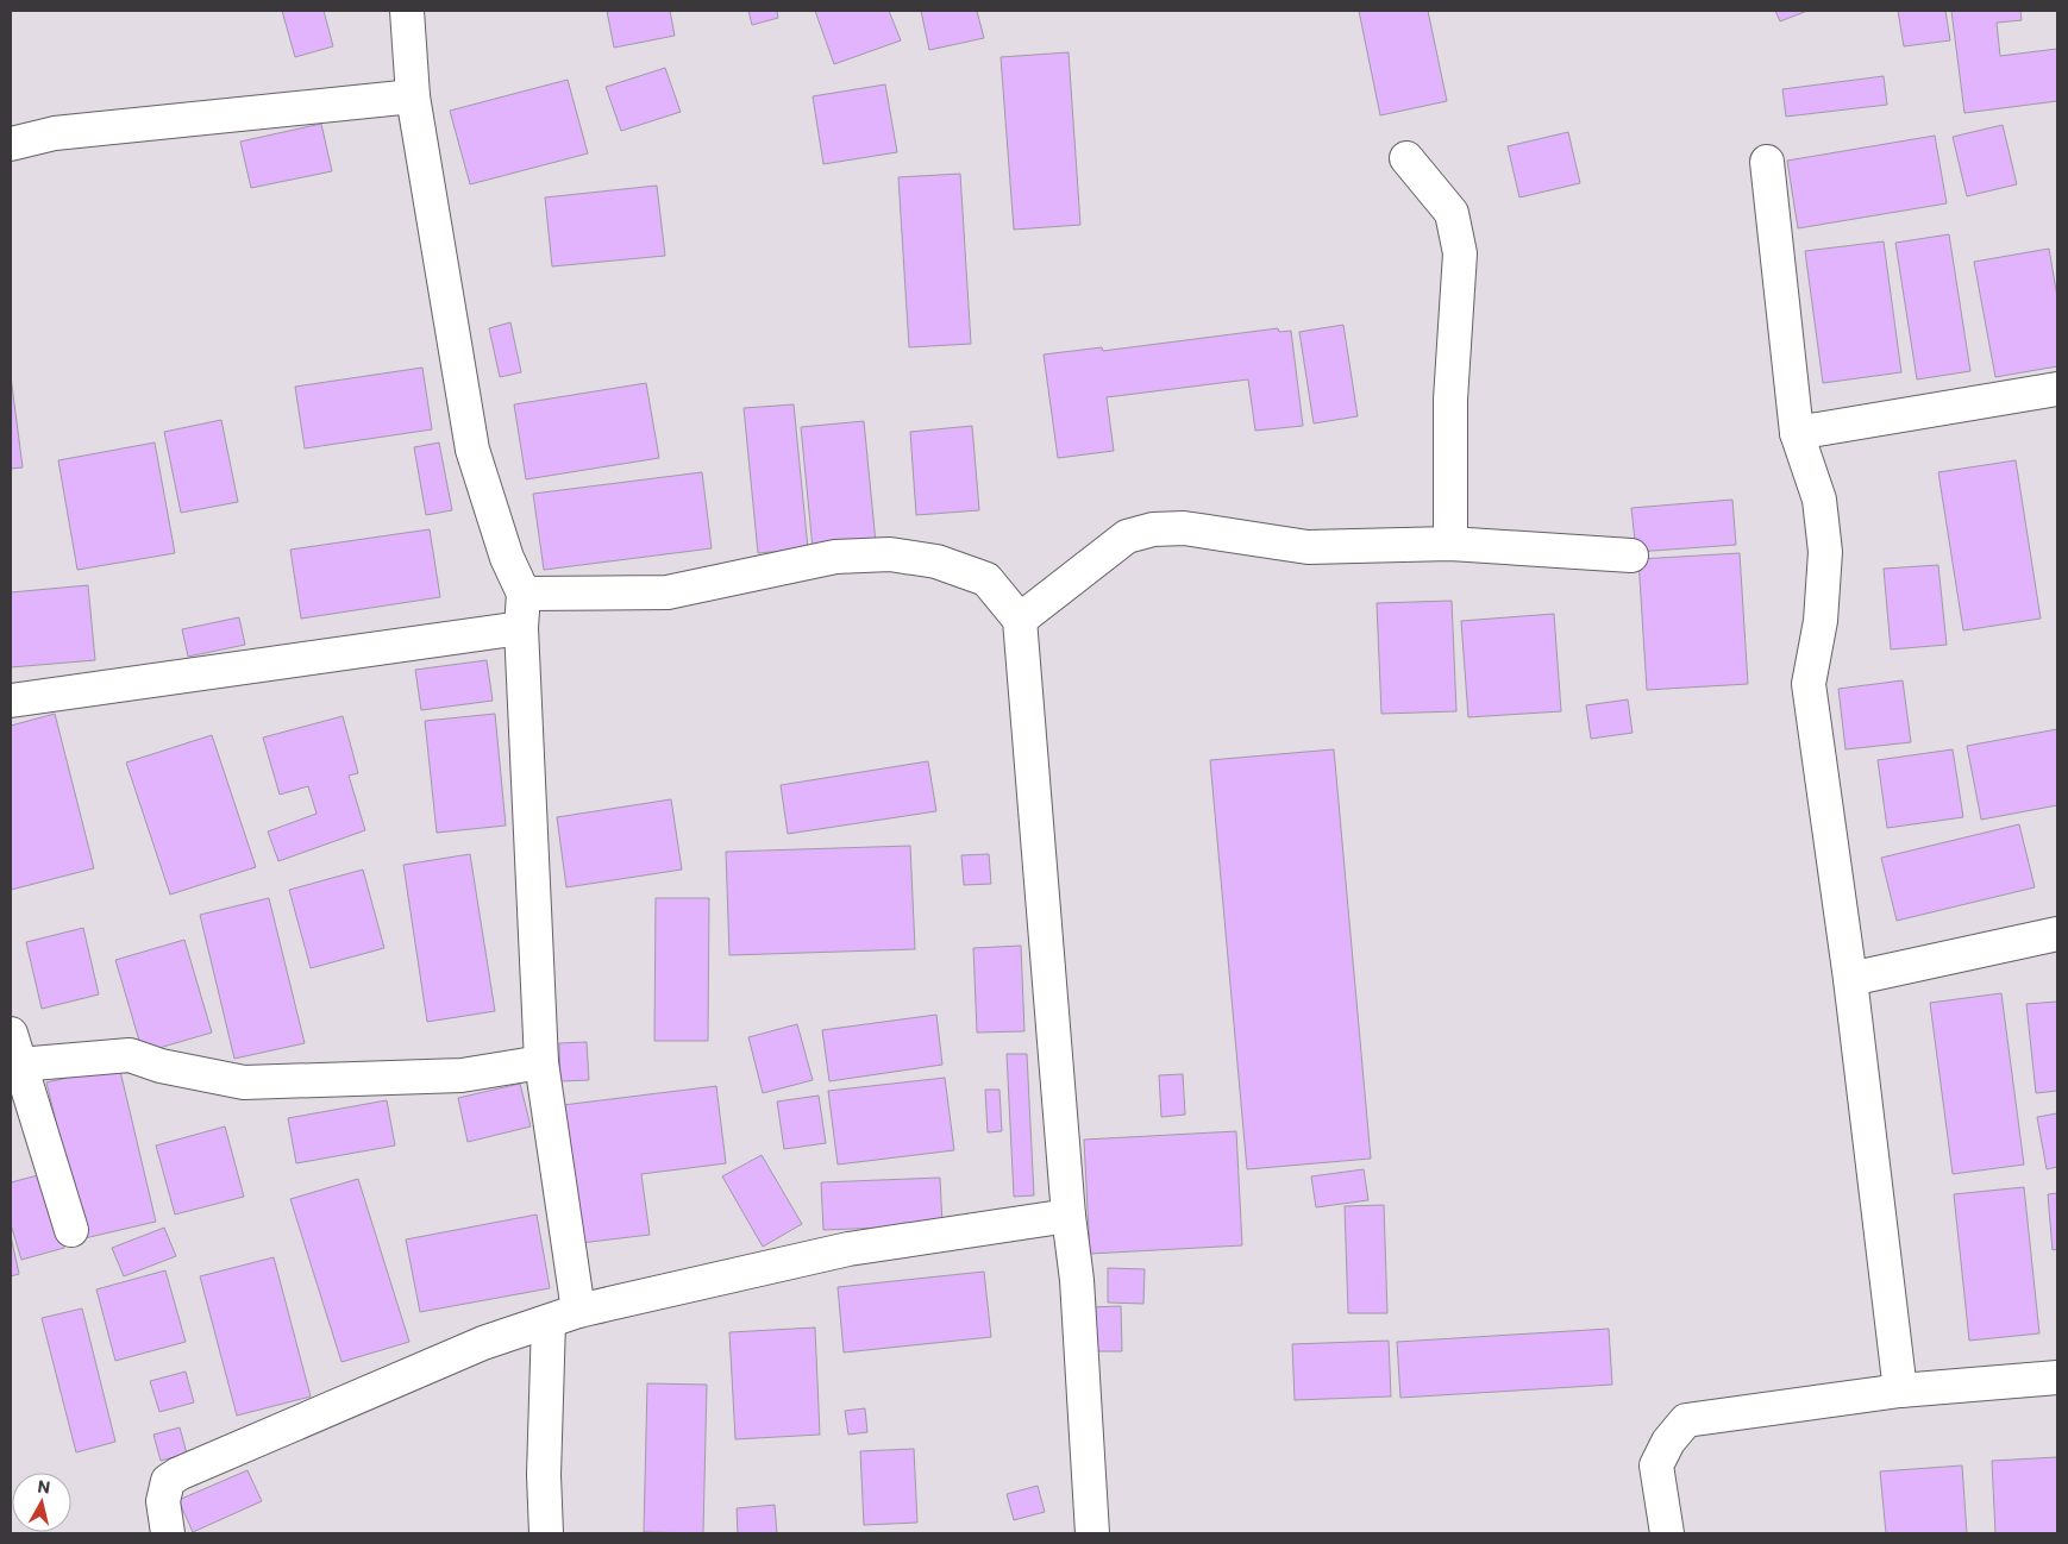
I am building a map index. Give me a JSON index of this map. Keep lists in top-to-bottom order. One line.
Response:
{"north":"top"}
